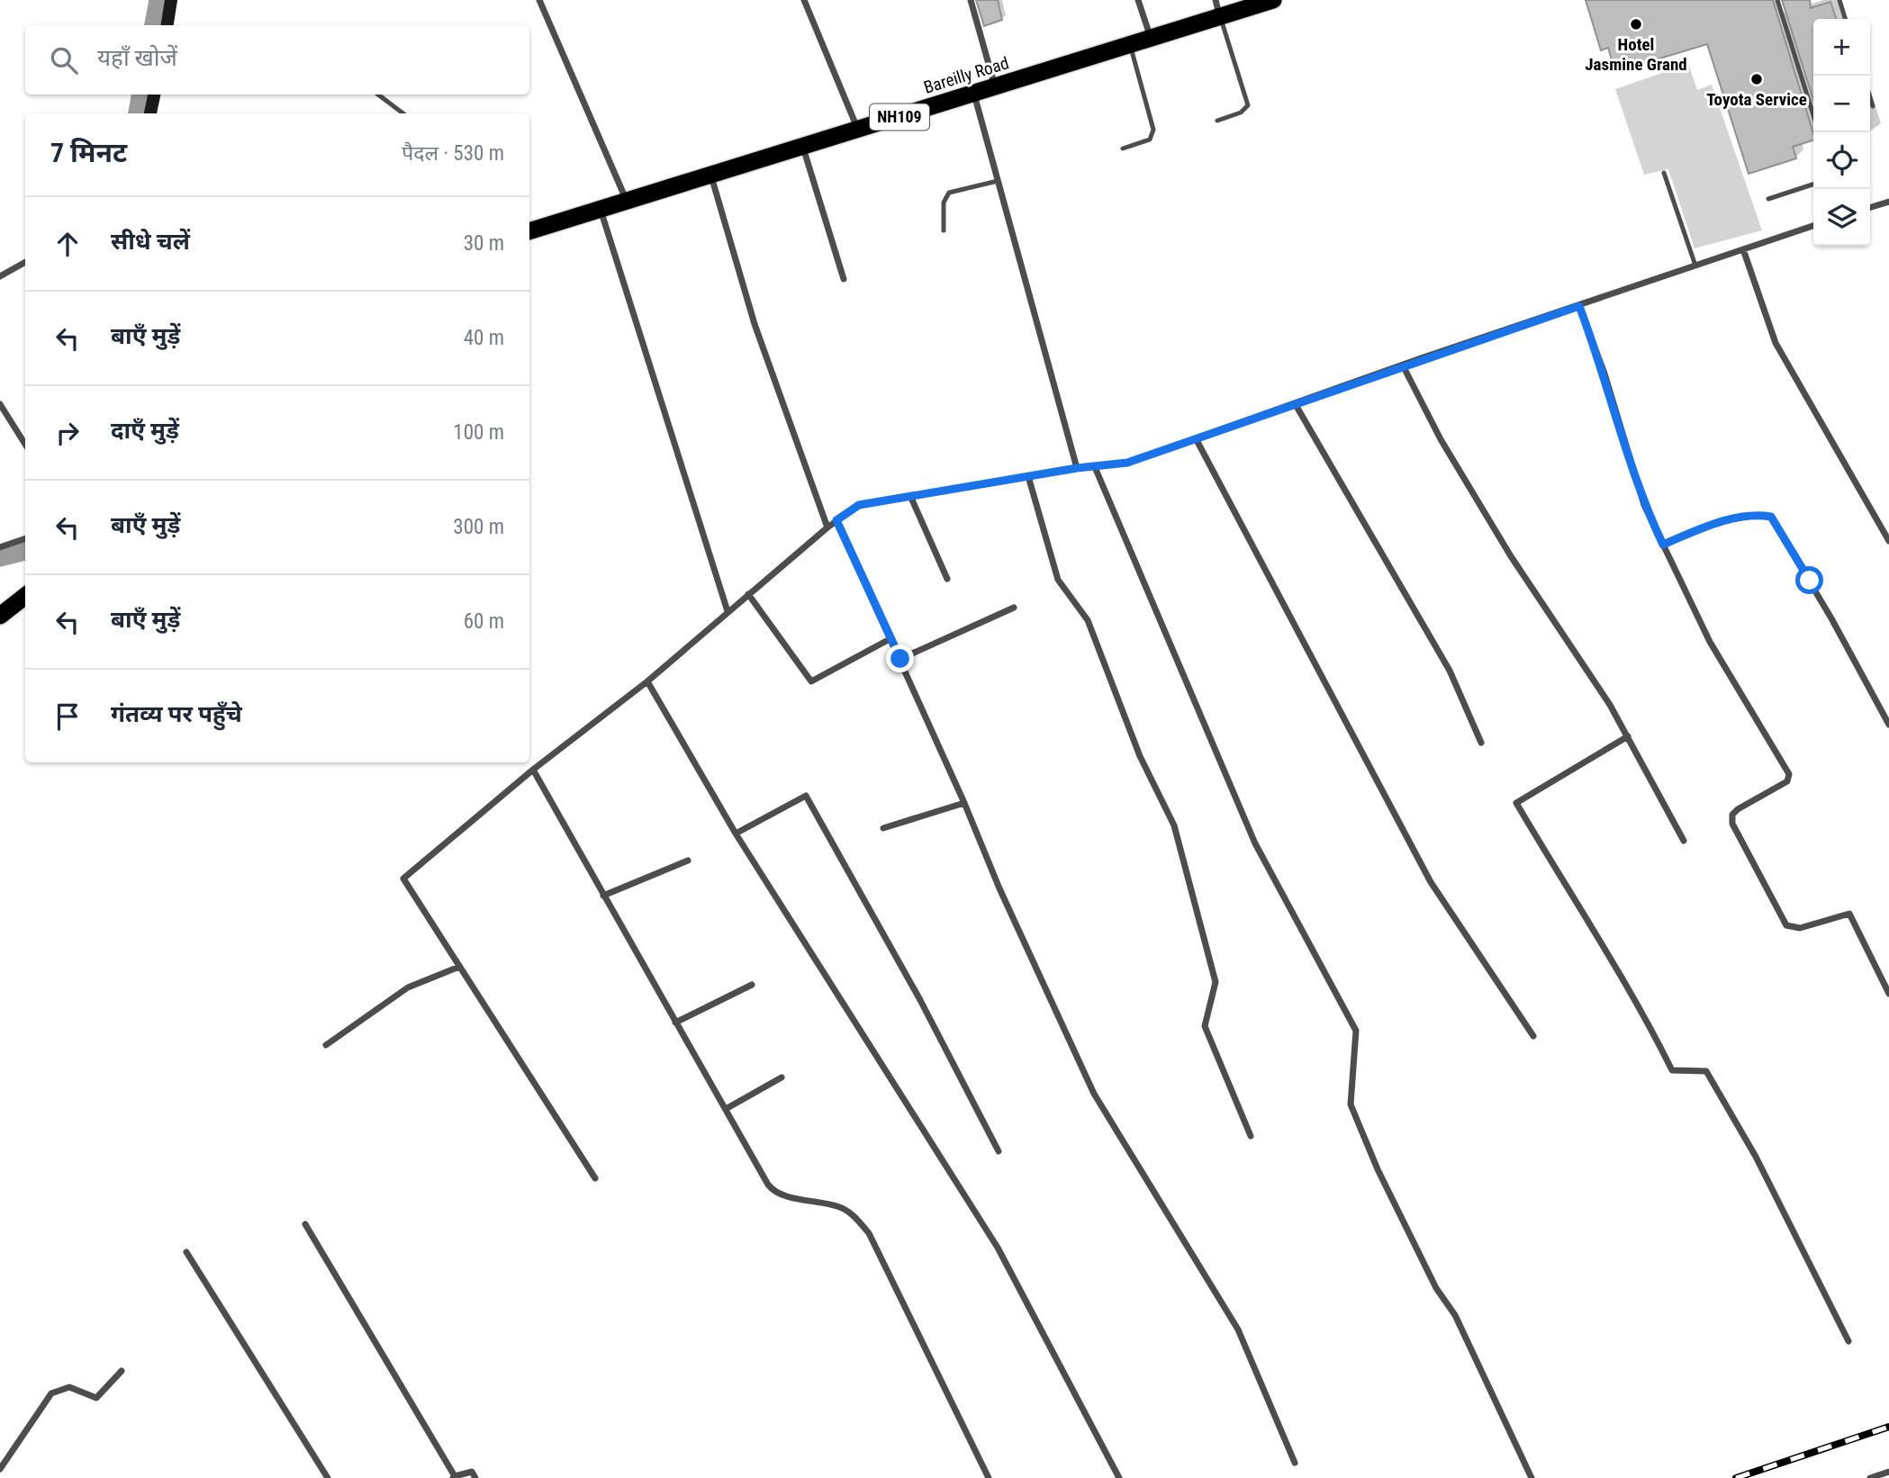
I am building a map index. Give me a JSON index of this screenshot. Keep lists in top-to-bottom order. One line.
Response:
{"streets":{"highway":["Bareilly Road","NH109"]},"places":["Hotel Jasmine Grand","Toyota Service"],"page":{"map_buttons":["+","−"],"search":"यहाँ खोजें","heading":["7 मिनट","पैदल · 530 m"],"list":[["सीधे चलें","30 m"],["बाएँ मुड़ें","40 m"],["दाएँ मुड़ें","100 m"],["बाएँ मुड़ें","300 m"],["बाएँ मुड़ें","60 m"],"गंतव्य पर पहुँचे"]}}
